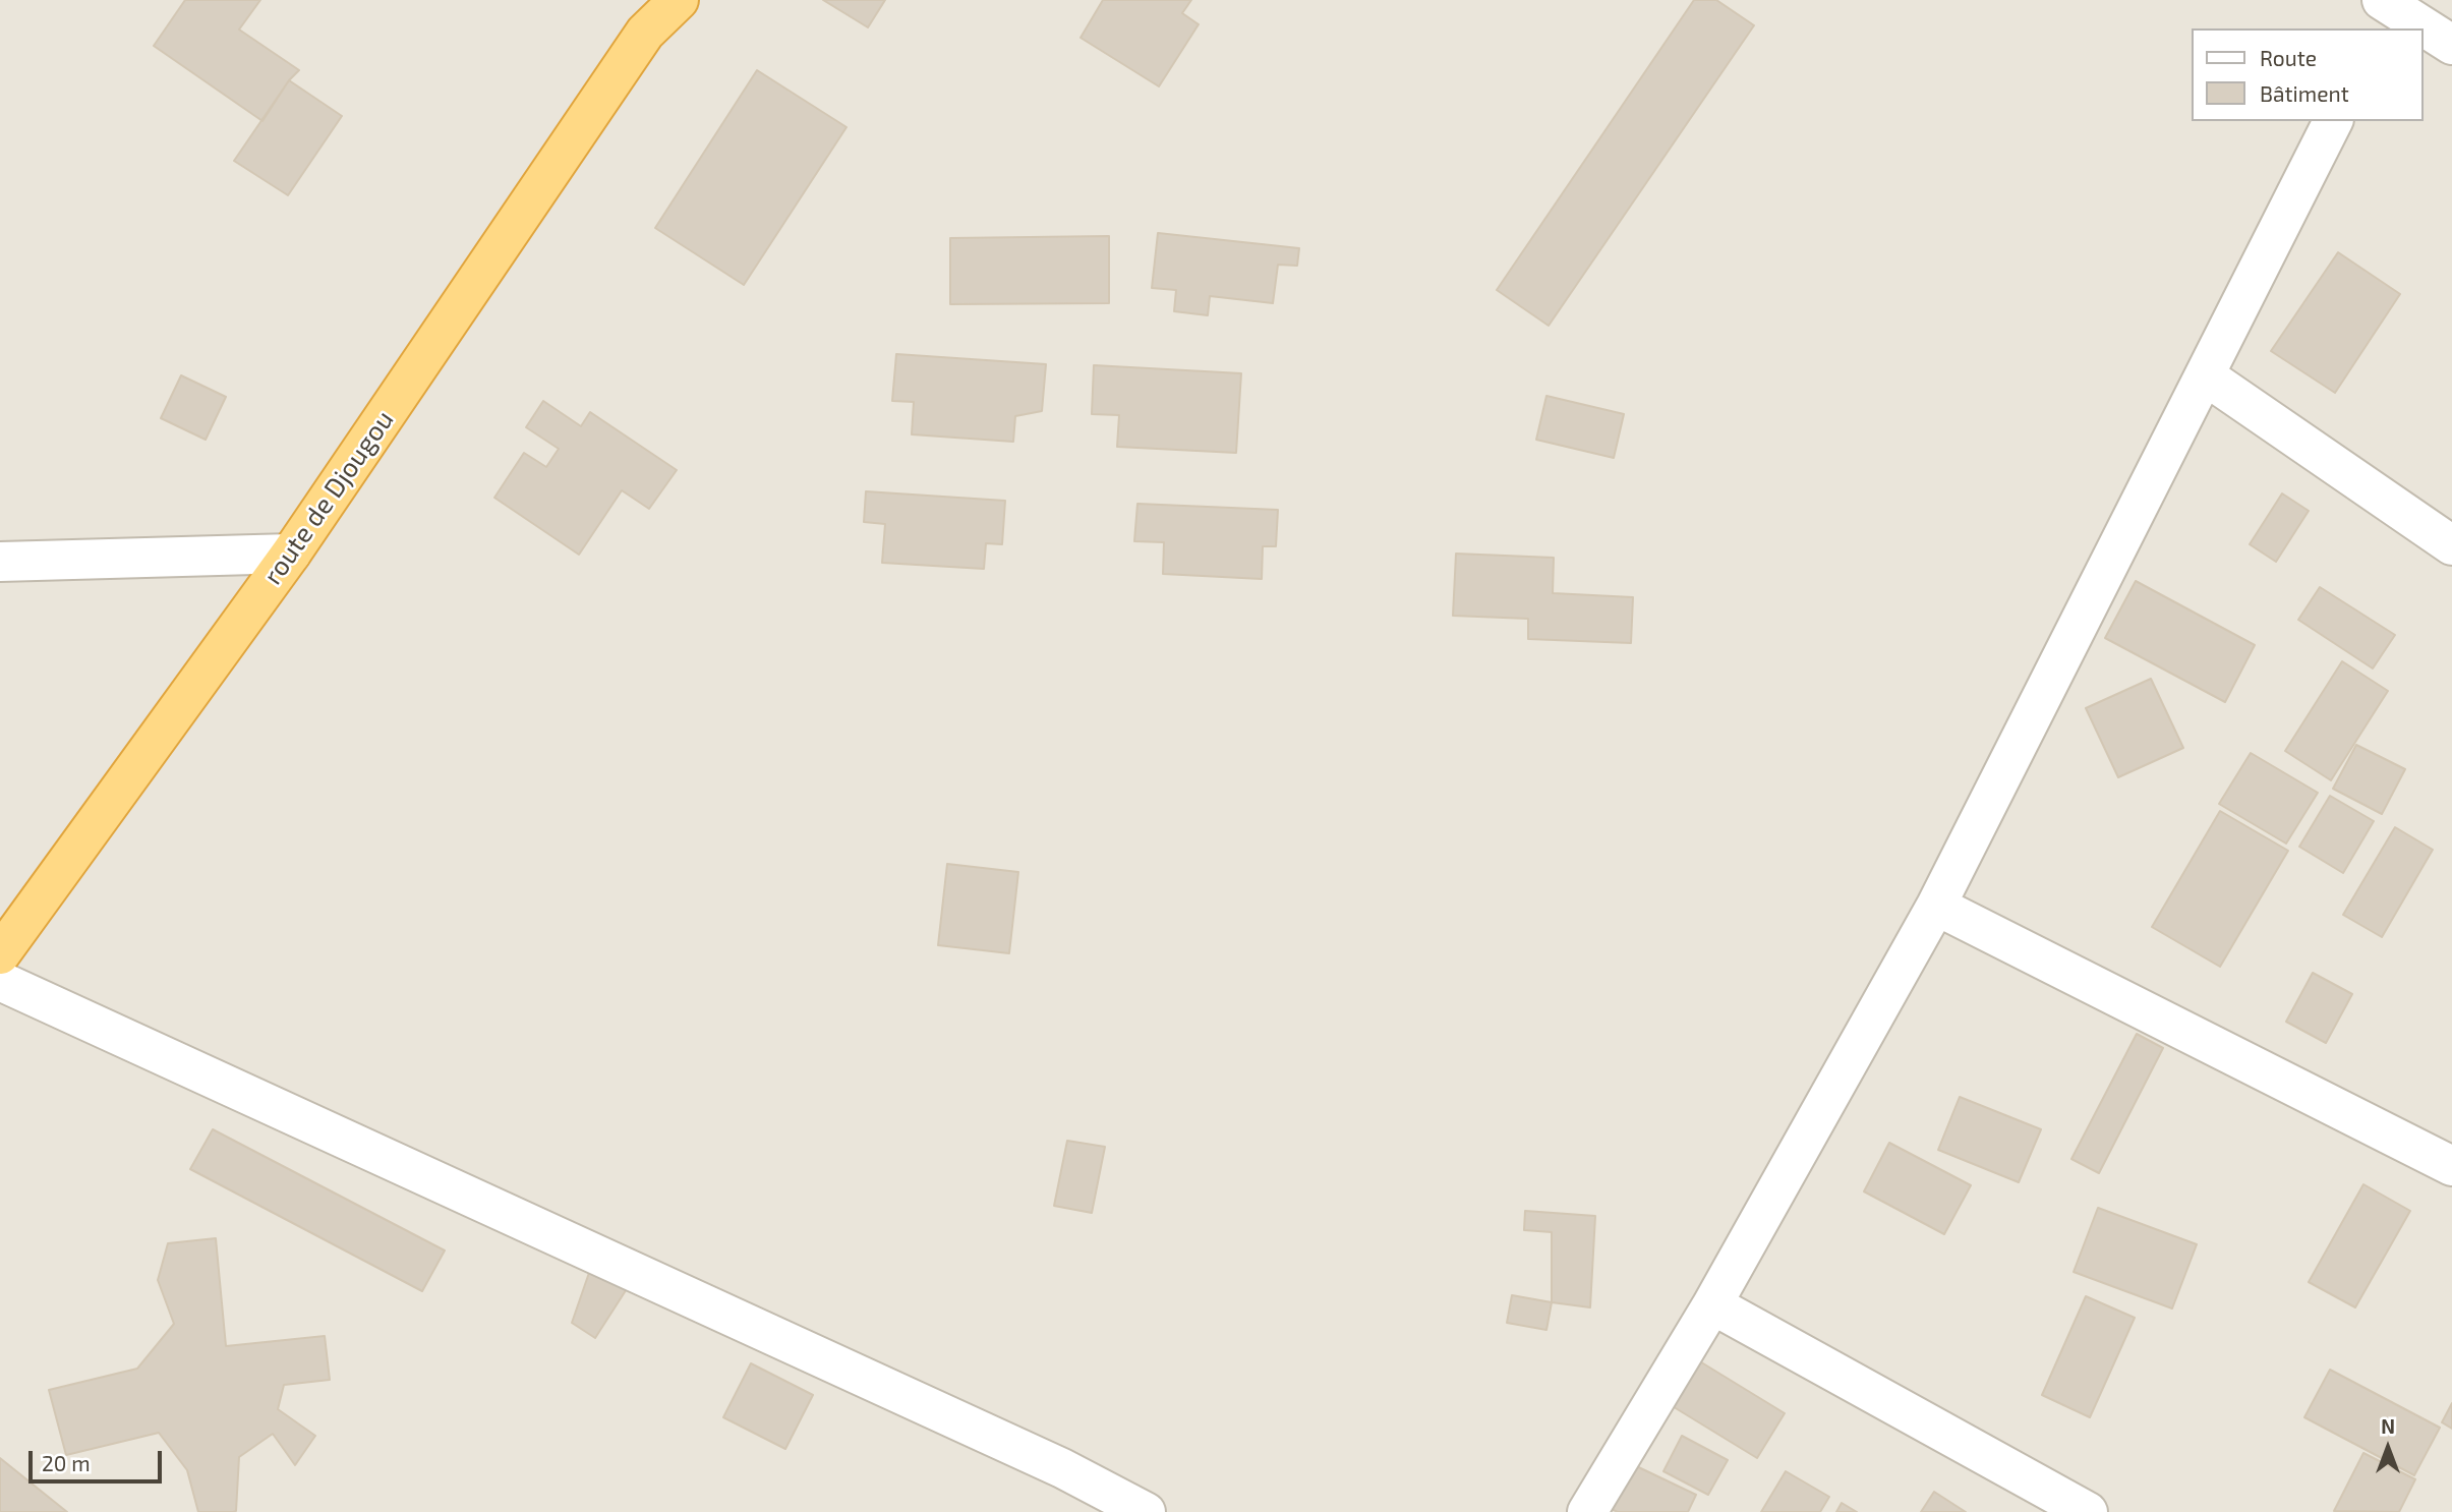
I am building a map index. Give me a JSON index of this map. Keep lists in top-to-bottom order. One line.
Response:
{"streets":{"highway":["route de Djougou"]},"legend":["Route","Bâtiment"],"scale_bar":"20 m","north":"top"}
